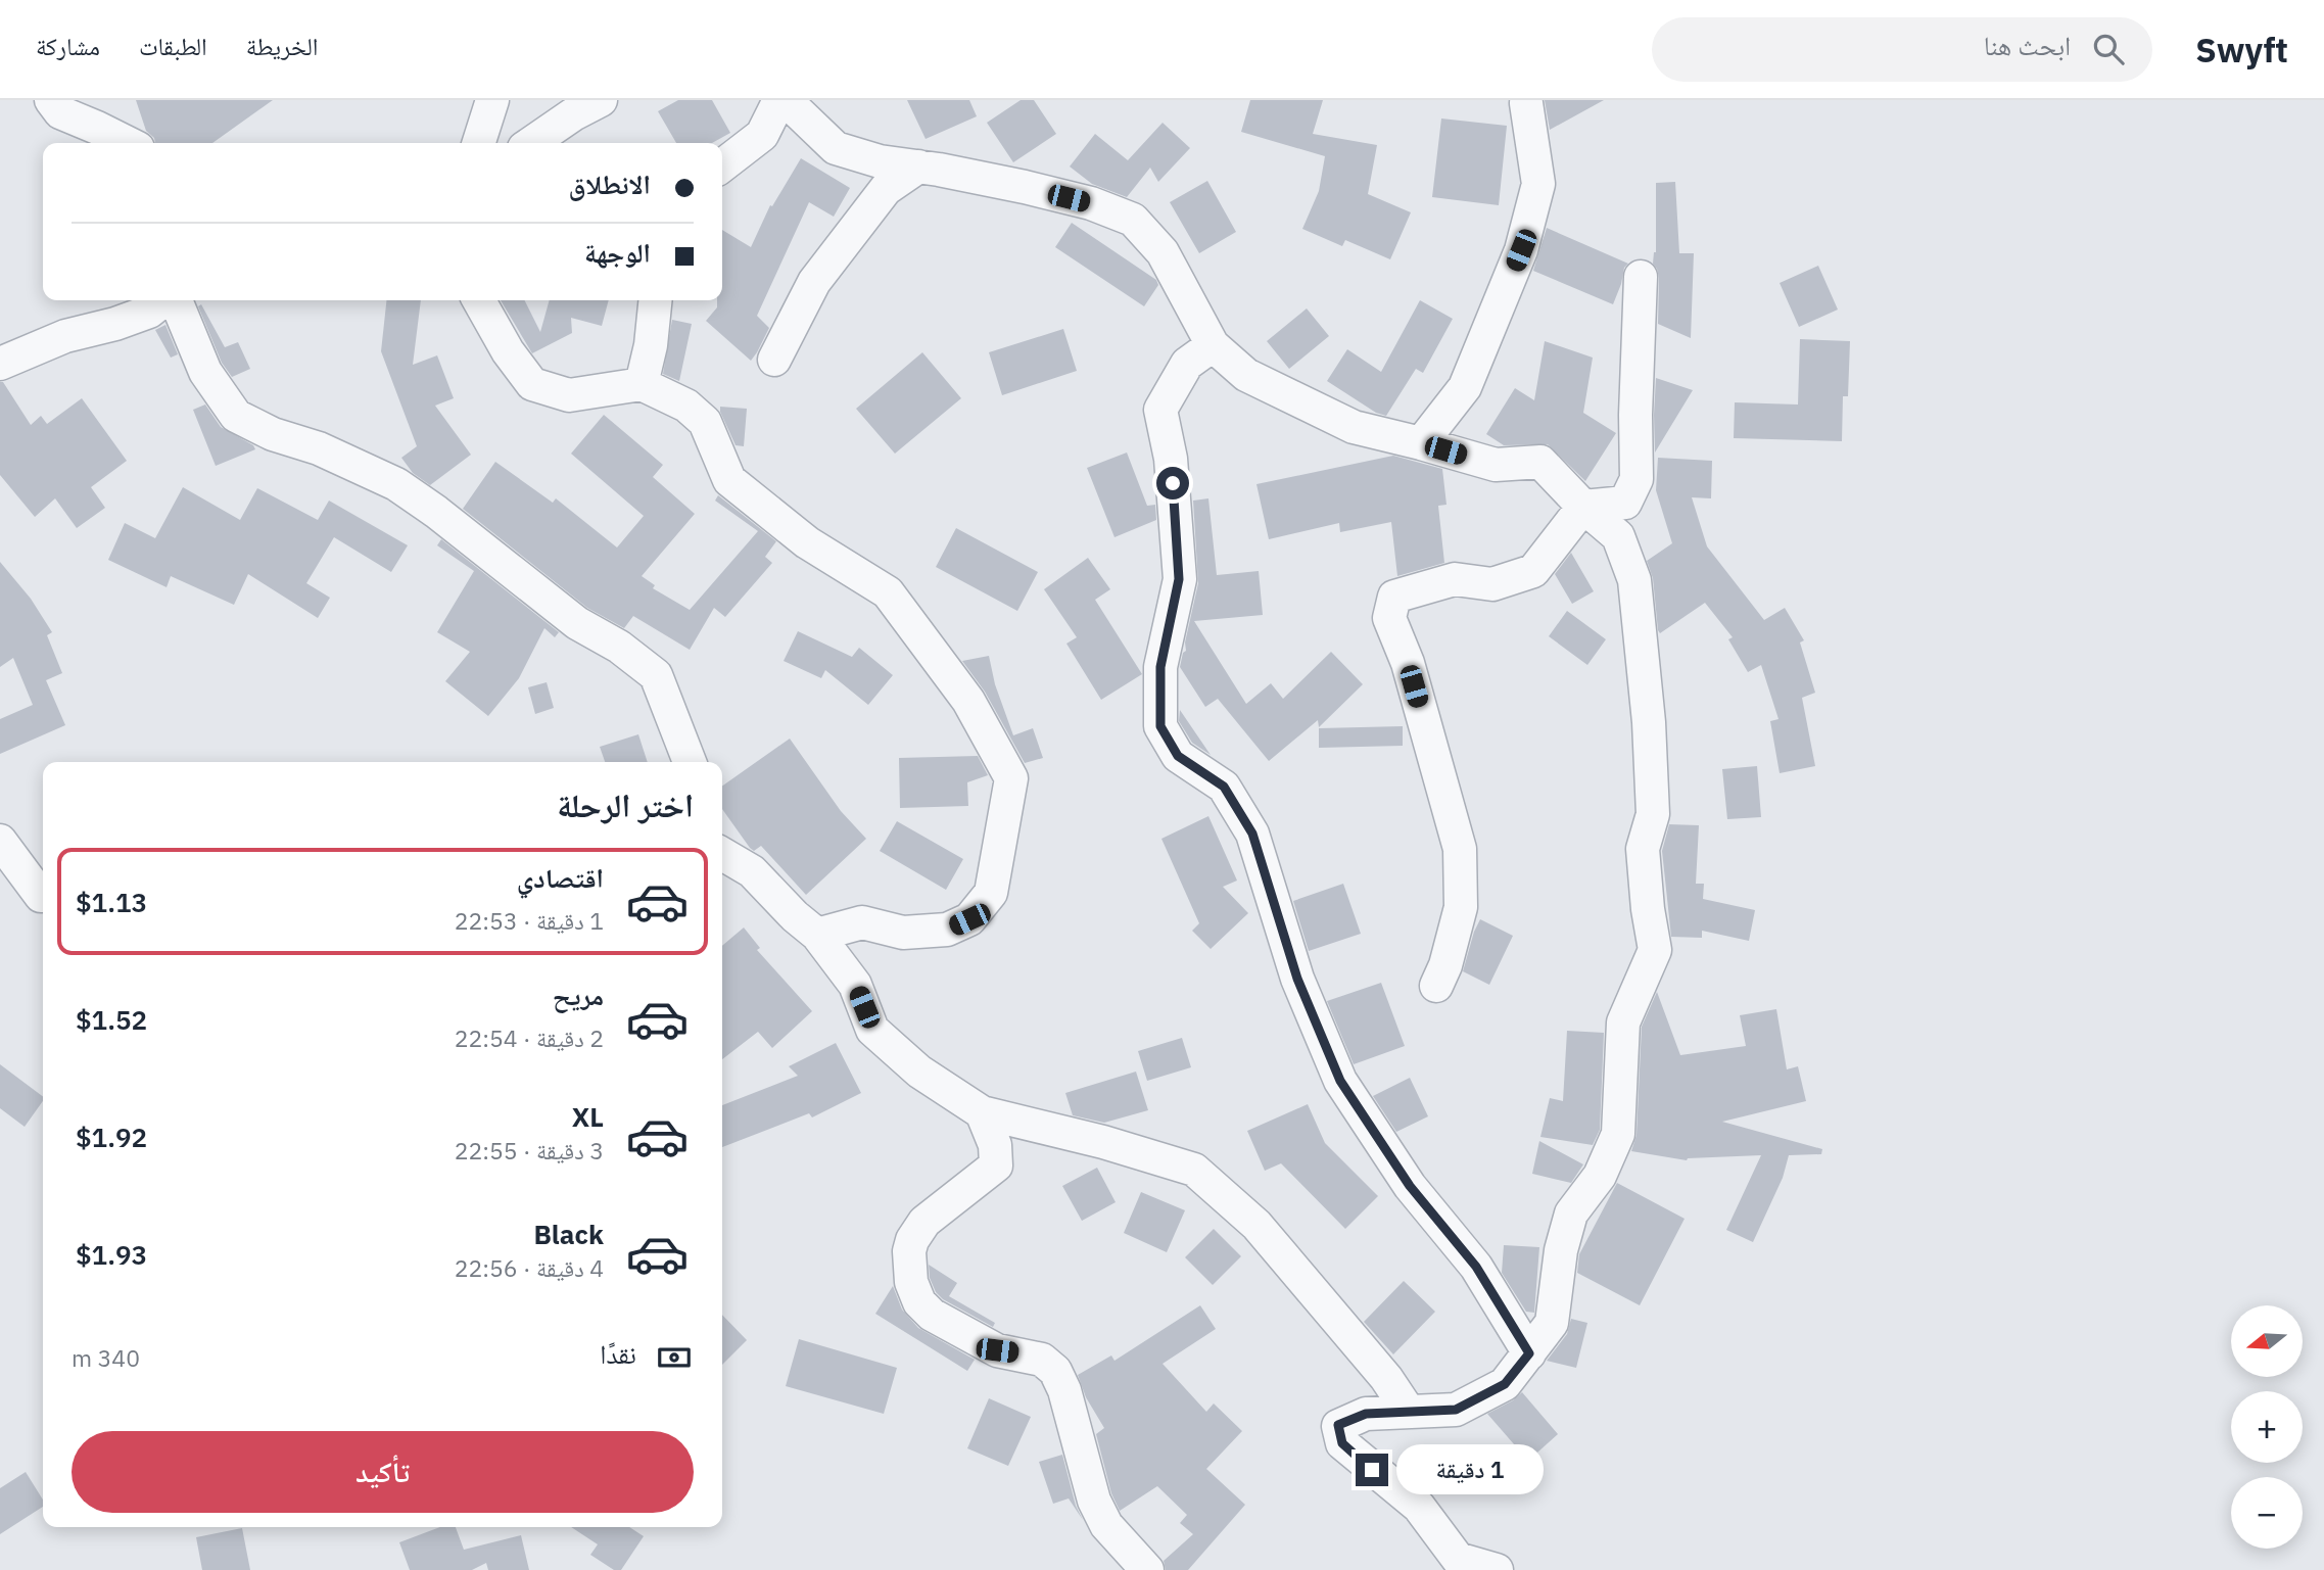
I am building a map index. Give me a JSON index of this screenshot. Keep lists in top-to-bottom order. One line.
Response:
{"north":"left","page":{"header":"Swyft","search":"ابحث هنا","nav":["الخريطة","الطبقات","مشاركة"],"banner":["الانطلاق","الوجهة"],"heading":"اختر الرحلة","list":[{"name":"اقتصادي","note":"1 دقيقة · 22:53","value":"$1.13"},{"name":"مريح","note":"2 دقيقة · 22:54","value":"$1.52"},{"name":"XL","note":"3 دقيقة · 22:55","value":"$1.92"},{"name":"Black","note":"4 دقيقة · 22:56","value":"$1.93"}],"map_buttons":["+","−"],"pay":["نقدًا","340 m"],"buttons":"تأكيد","bubble":"1 دقيقة"}}
